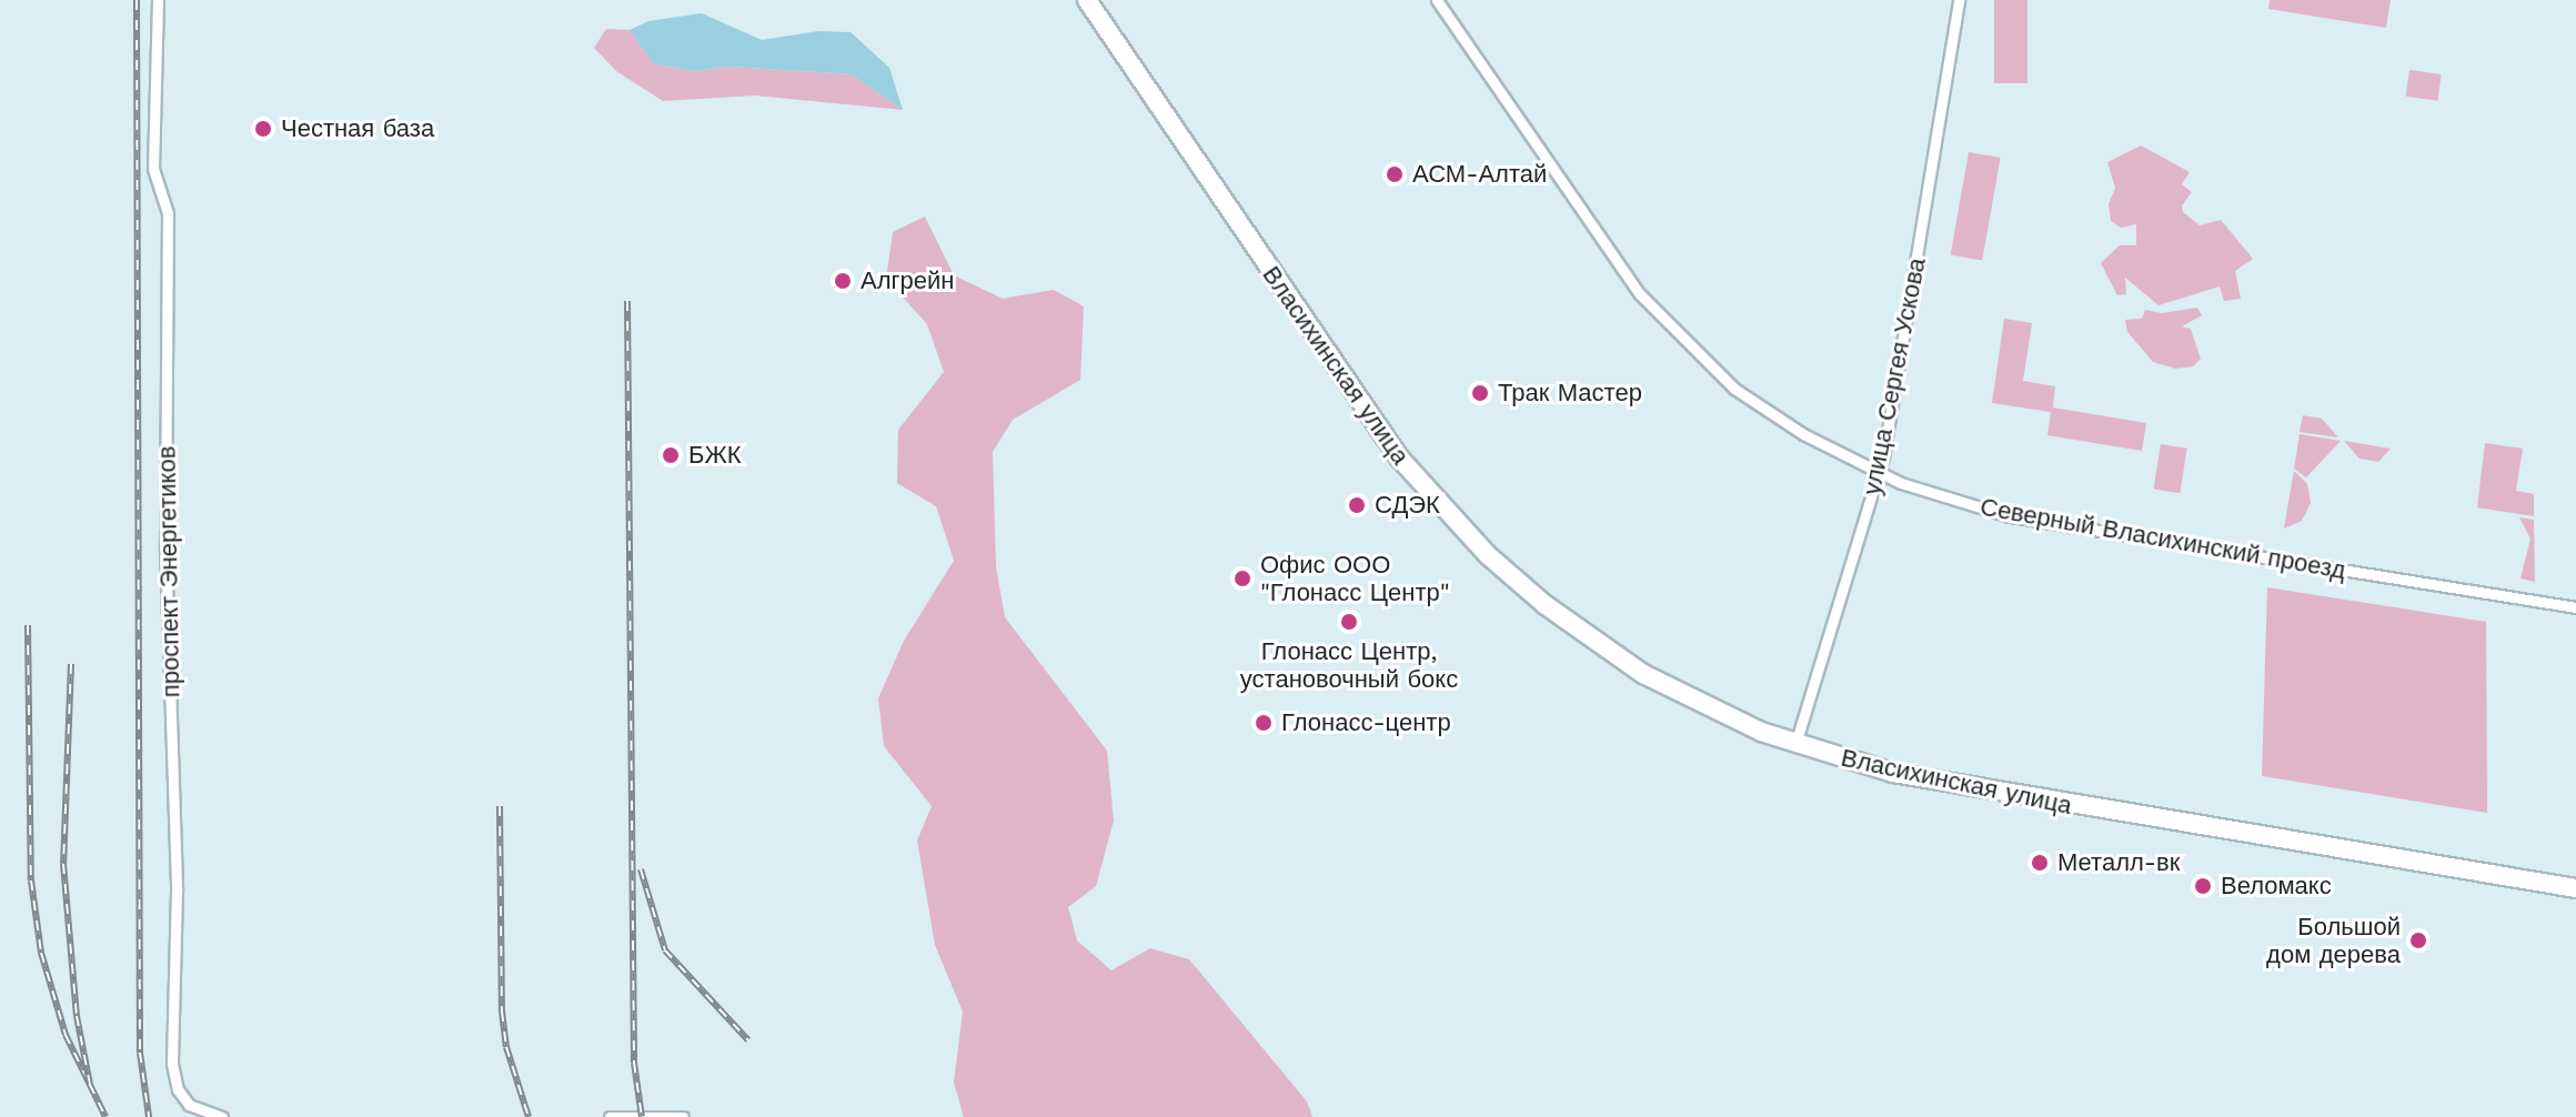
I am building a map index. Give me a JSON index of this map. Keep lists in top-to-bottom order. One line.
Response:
{"streets":{"highway":["Власихинская улица"],"street":["улица Сергея Ускова","Северный Власихинский проезд","проспект Энергетиков"]},"crossings":[["Власихинская улица","улица Сергея Ускова"],["улица Сергея Ускова","Северный Власихинский проезд"]],"places":["Честная база","АСМ-Алтай","Алгрейн","Трак Мастер","БЖК","СДЭК","Офис ООО \"Глонасс Центр\"","Глонасс Центр, установочный бокс","Глонасс-центр","Металл-вк","Веломакс","Большой дом дерева"]}
